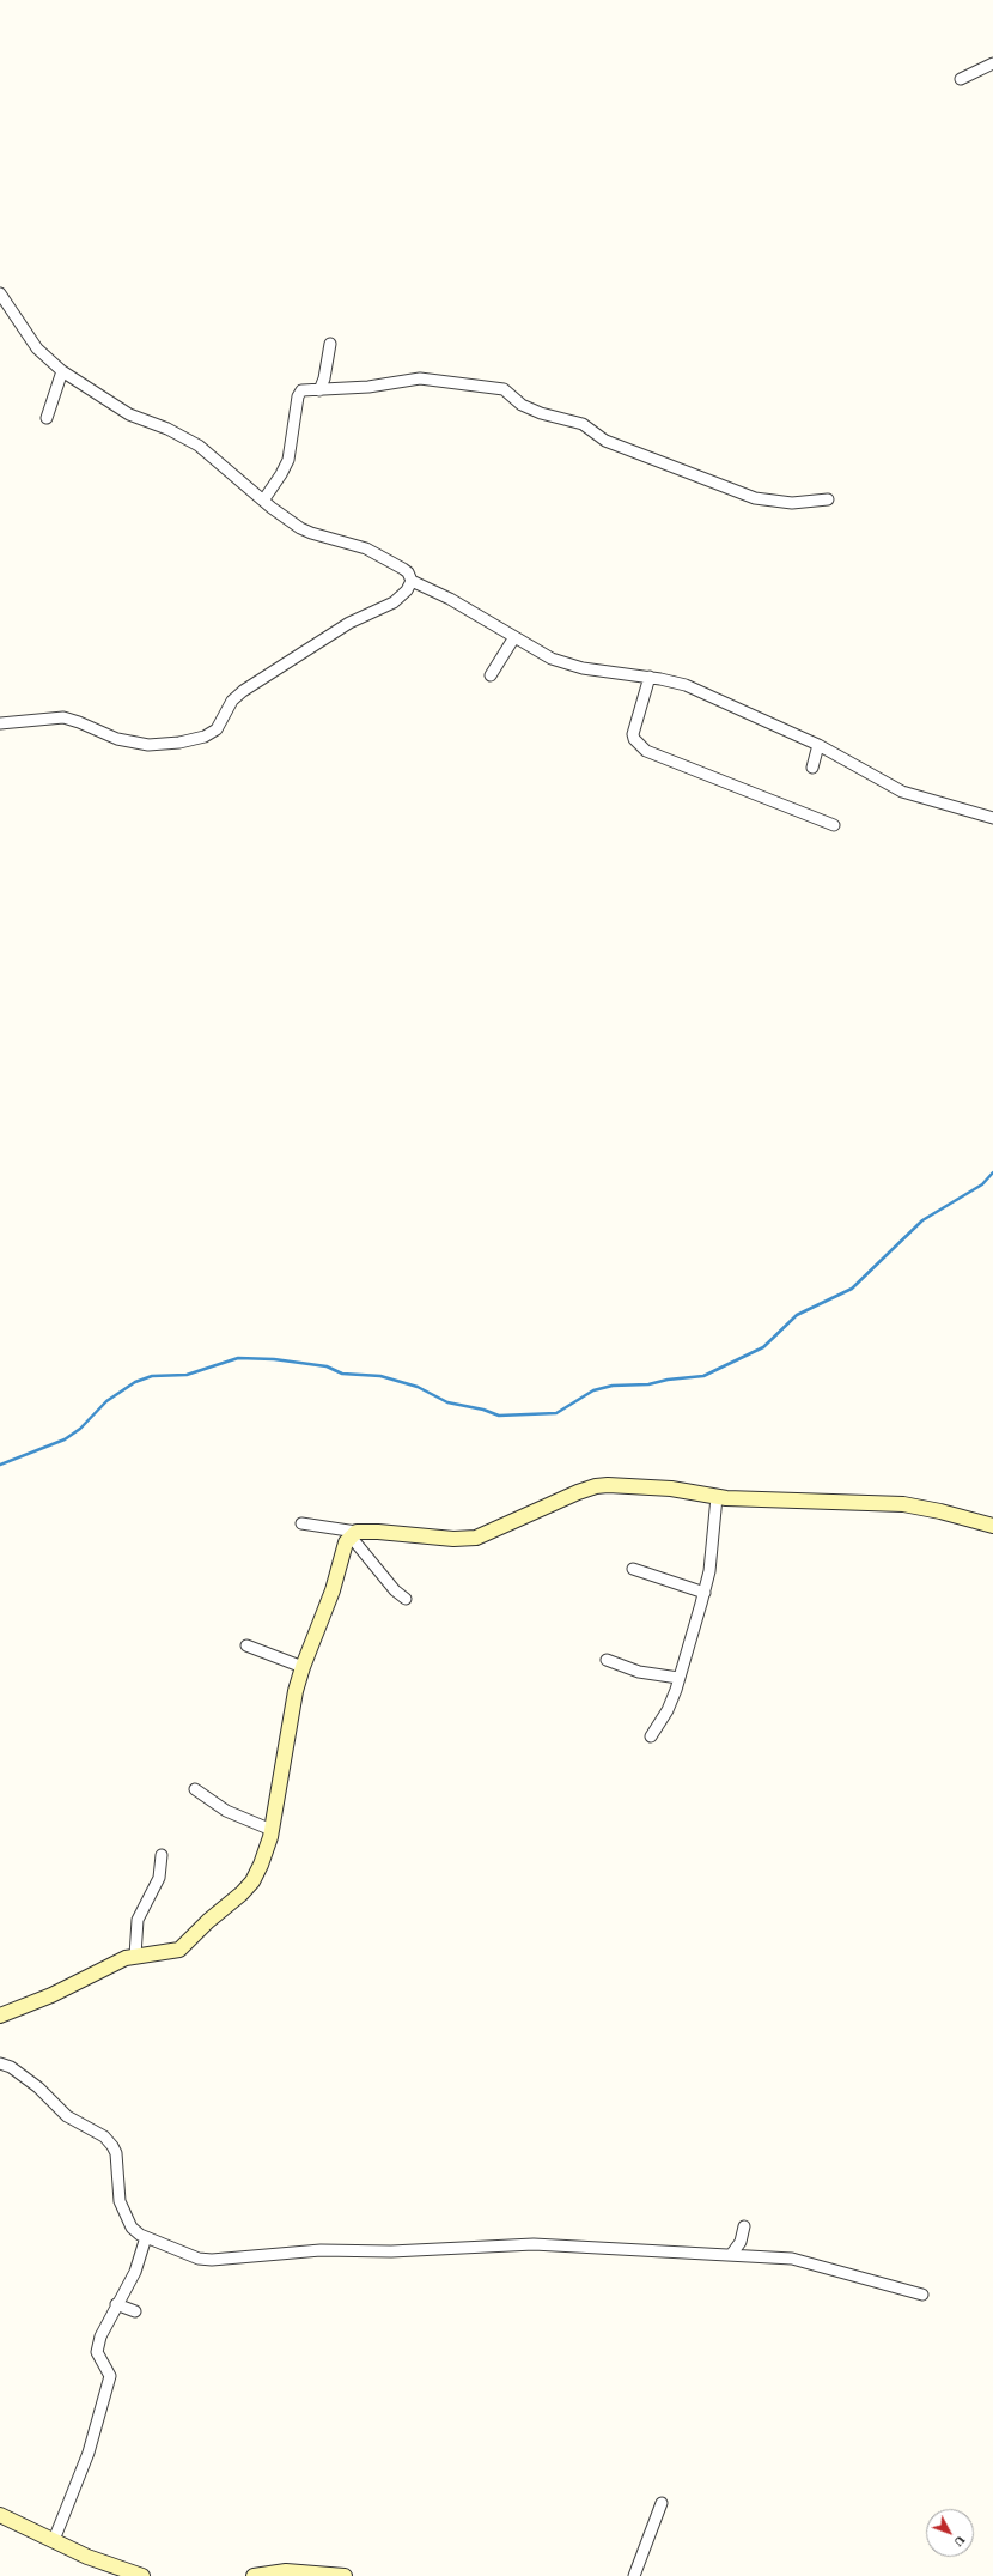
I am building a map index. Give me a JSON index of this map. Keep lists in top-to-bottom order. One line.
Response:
{"north":"bottom right"}
